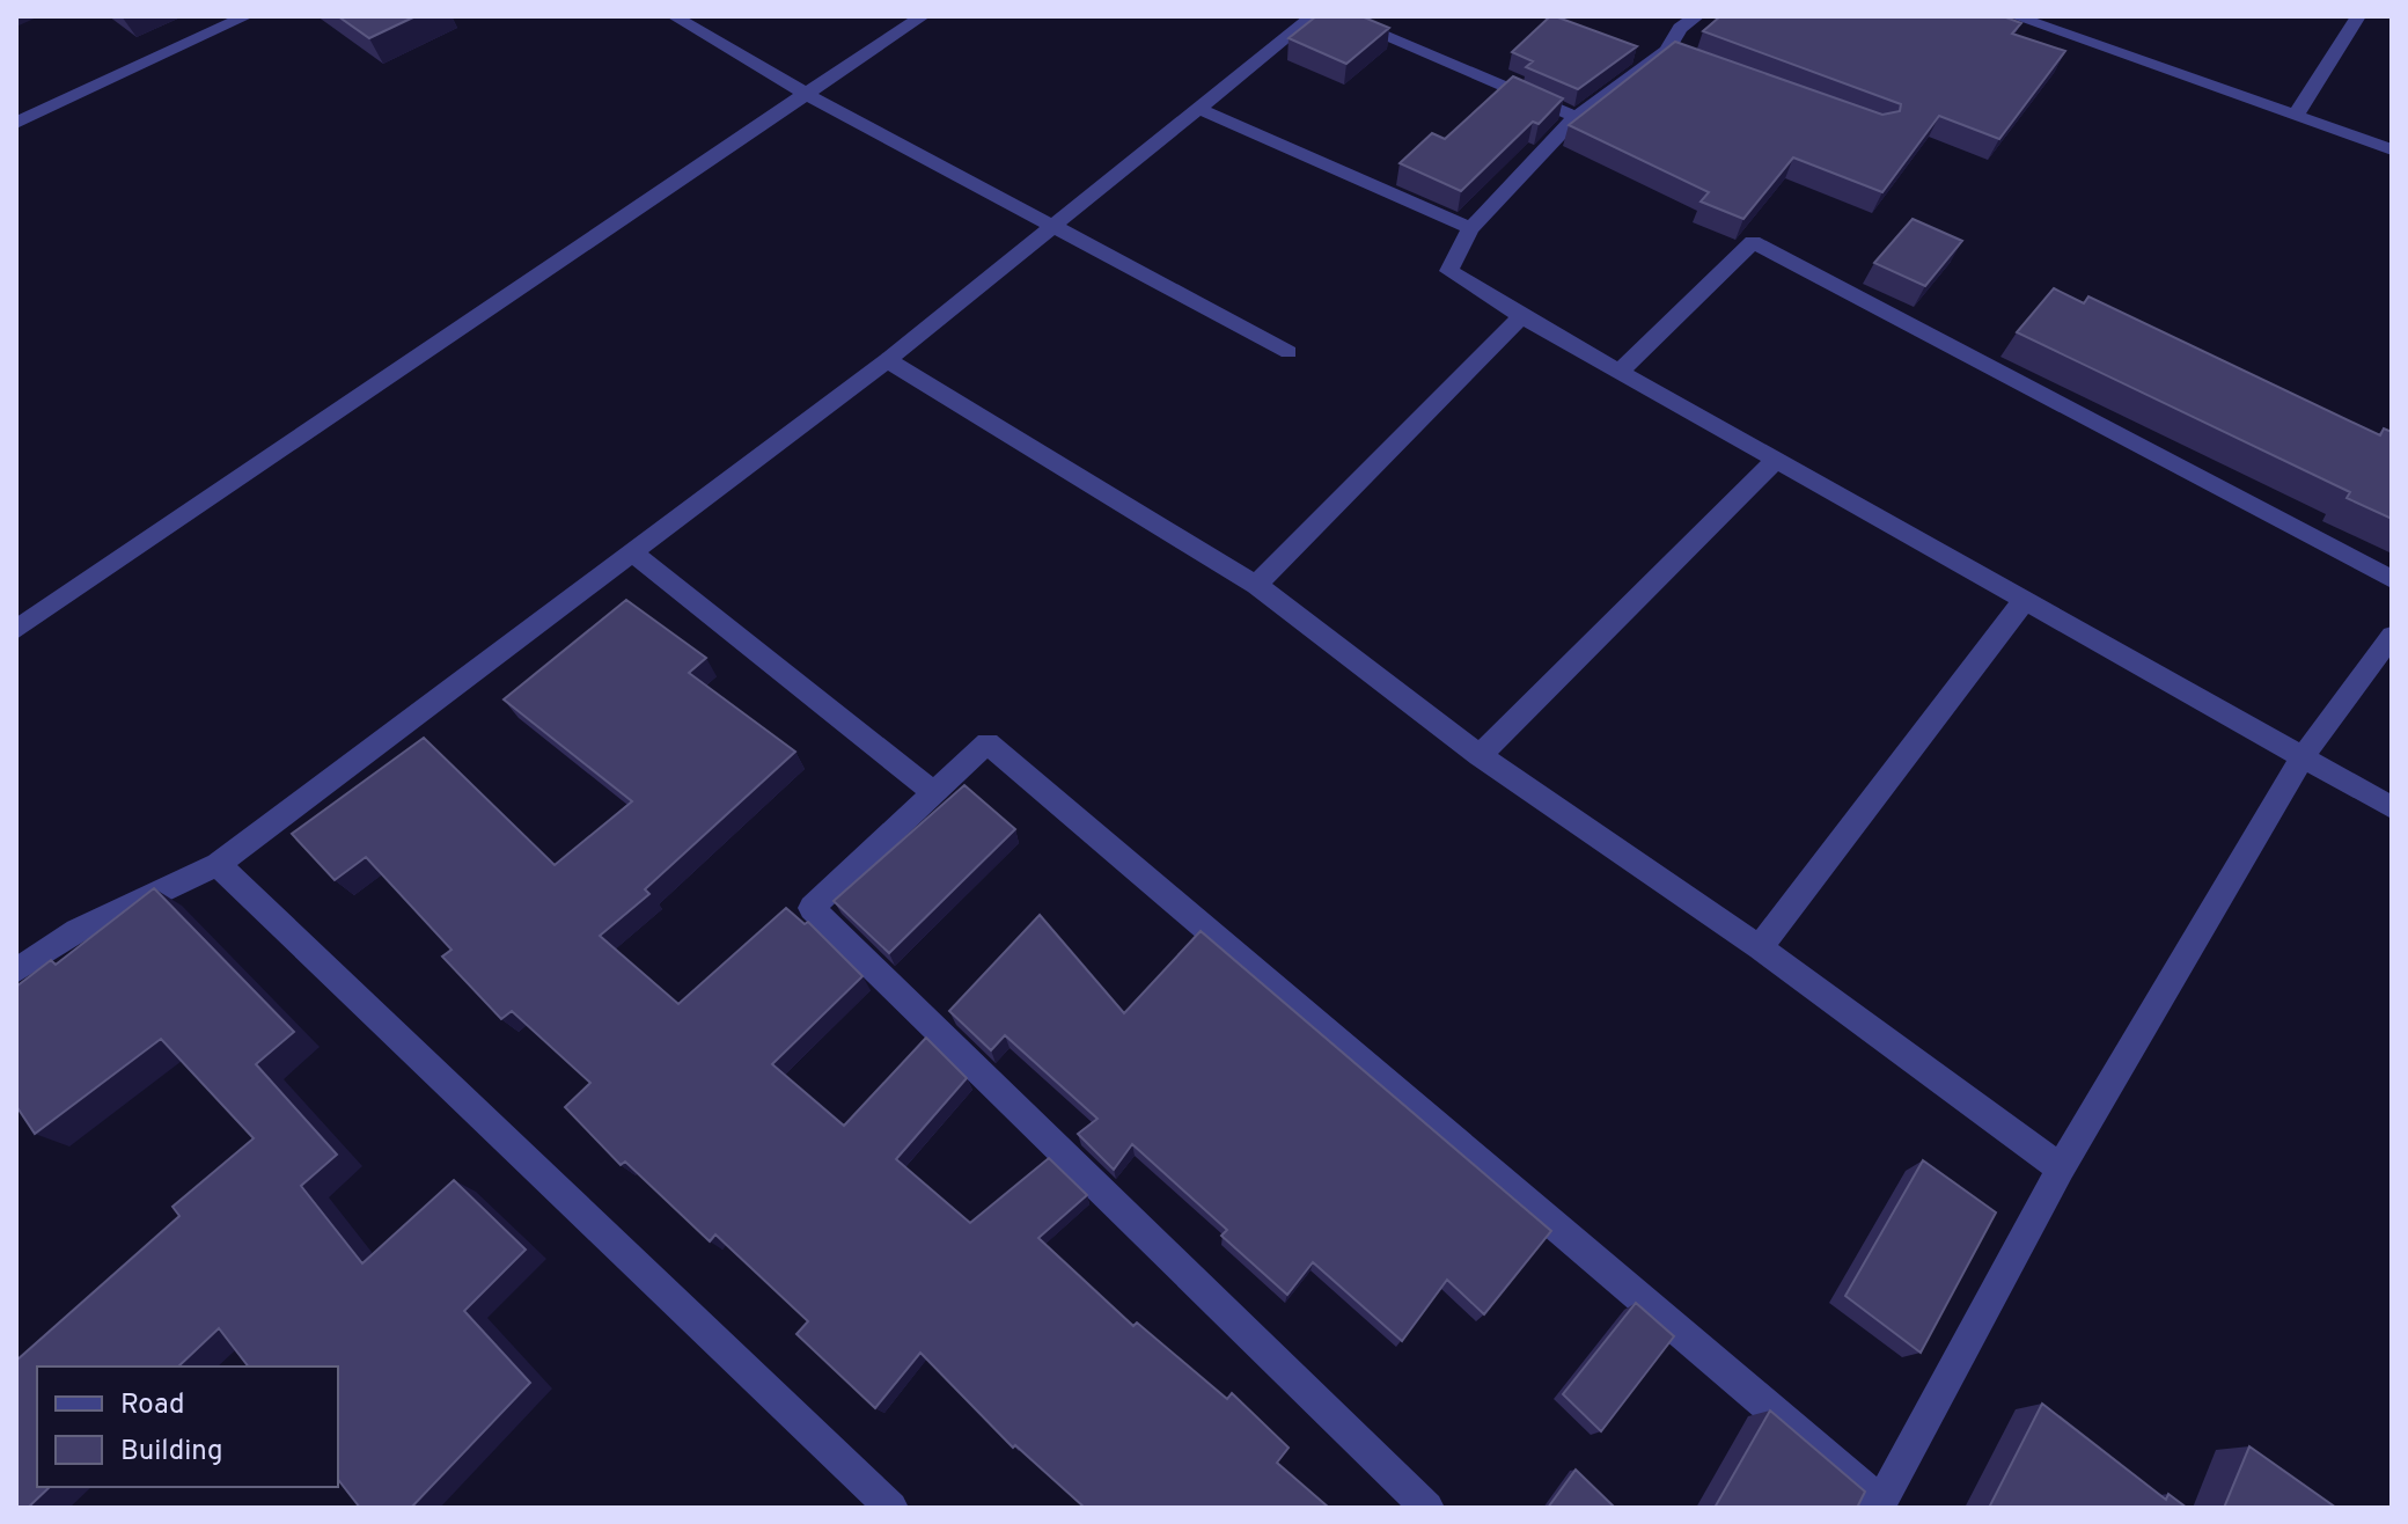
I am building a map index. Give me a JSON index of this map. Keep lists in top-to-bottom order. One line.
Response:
{"legend":["Road","Building"]}
